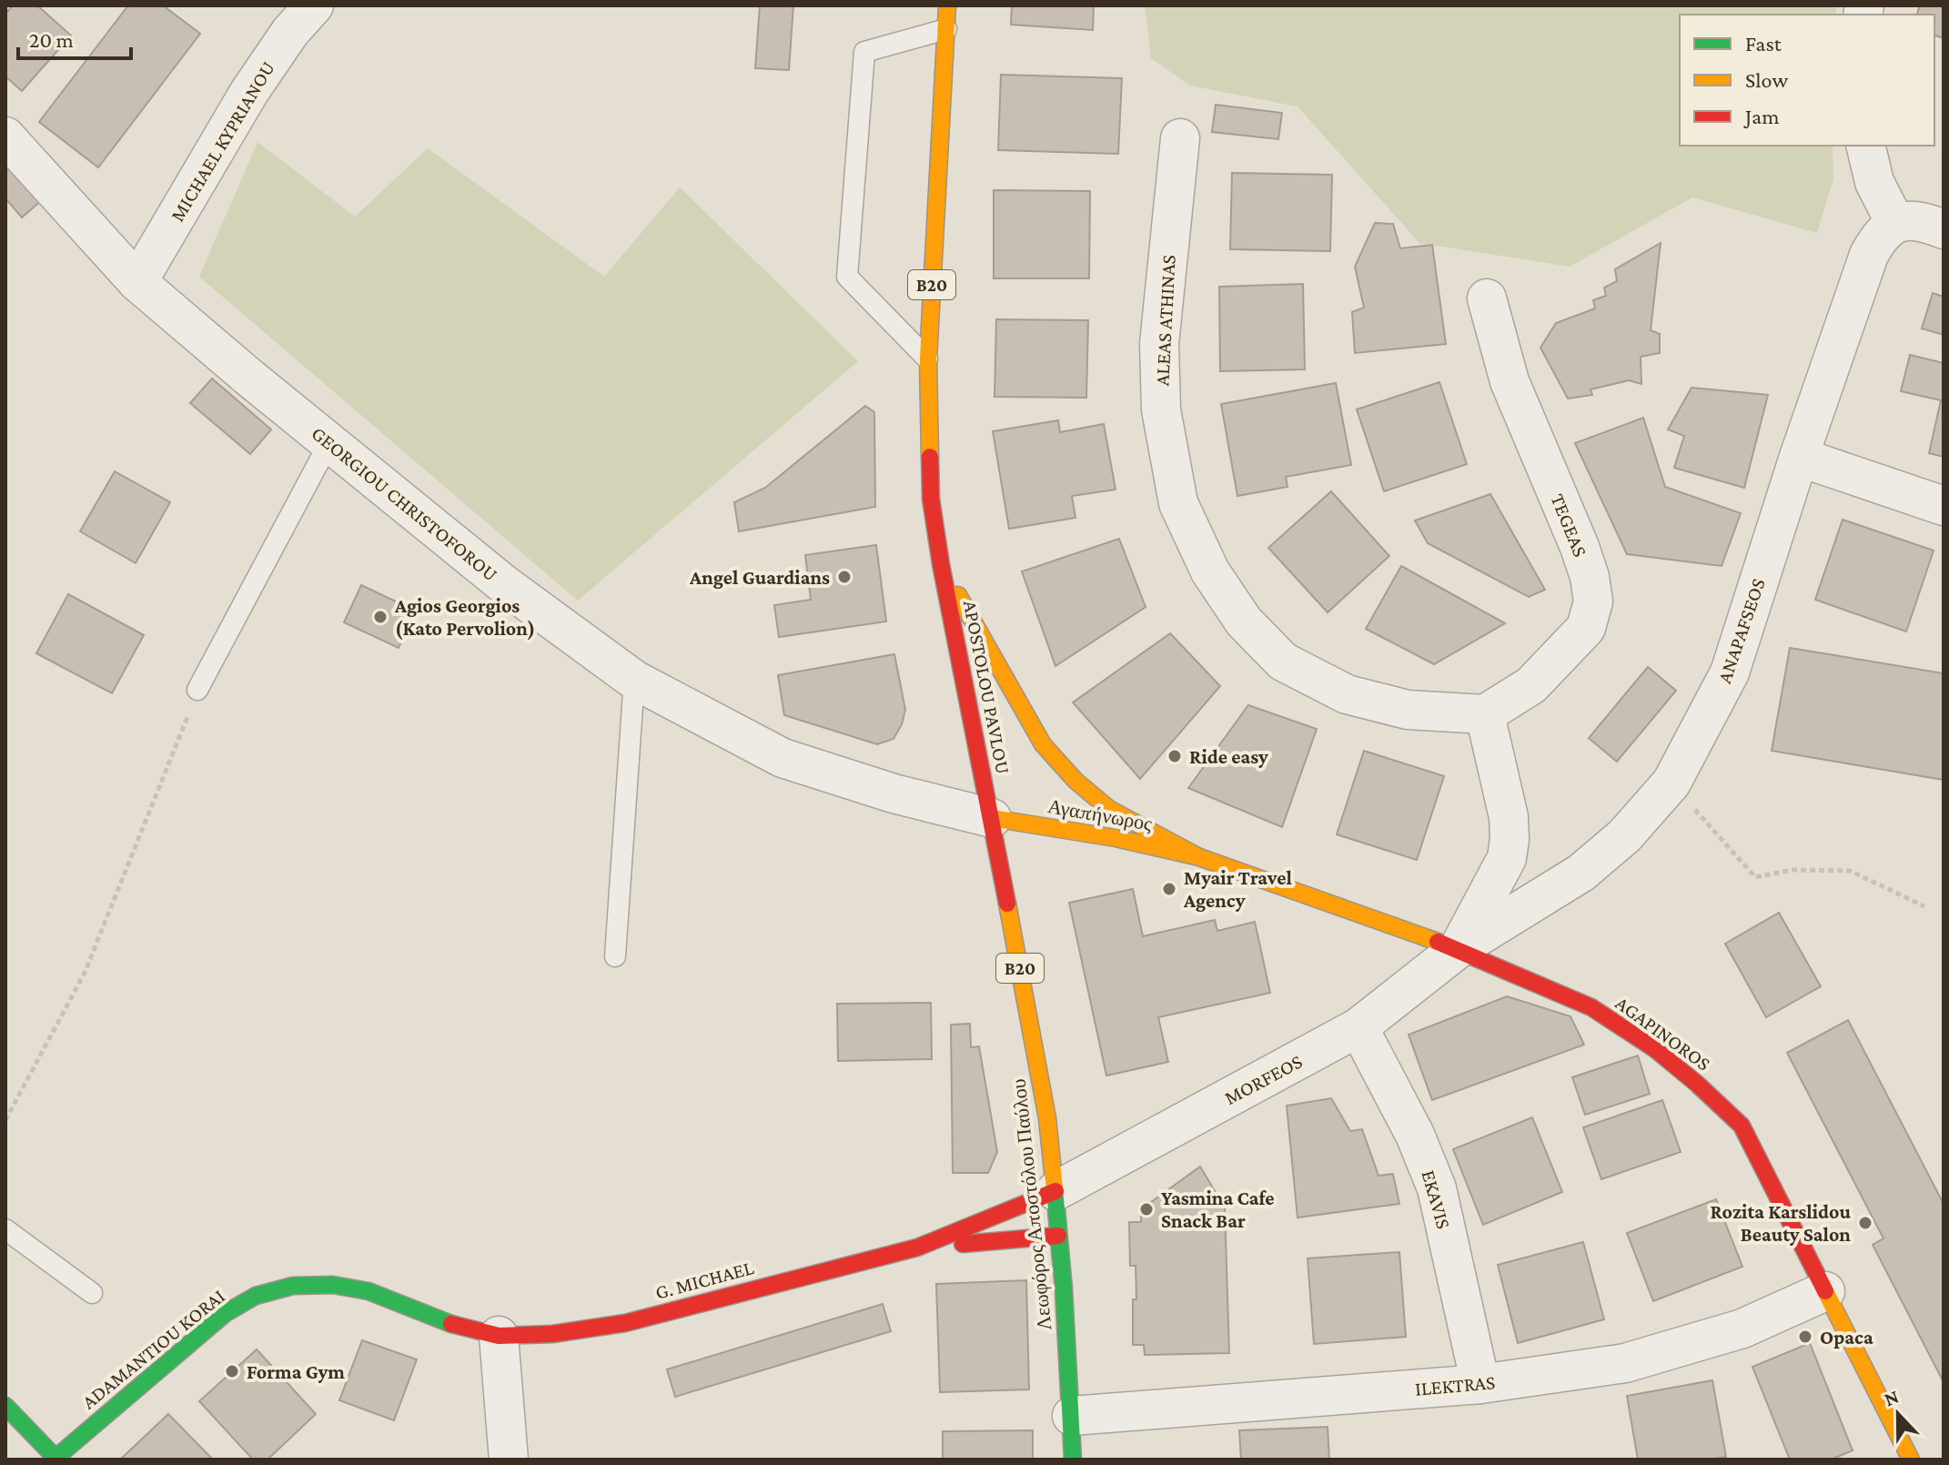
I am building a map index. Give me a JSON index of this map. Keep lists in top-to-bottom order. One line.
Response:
{"streets":{"main road":["B20","APOSTOLOU PAVLOU","Αγαπήνωρος","AGAPINOROS","Λεωφόρος Αποστόλου Παύλου","G. MICHAEL","ADAMANTIOU KORAI"],"street":["MICHAEL KYPRIANOU","ALEAS ATHINAS","GEORGIOU CHRISTOFOROU","TEGEAS","ANAPAFSEOS","MORFEOS","EKAVIS","ILEKTRAS"]},"crossings":[["MICHAEL KYPRIANOU","GEORGIOU CHRISTOFOROU"],["B20","APOSTOLOU PAVLOU"],["ALEAS ATHINAS","TEGEAS"],["GEORGIOU CHRISTOFOROU","APOSTOLOU PAVLOU"],["GEORGIOU CHRISTOFOROU","Αγαπήνωρος"],["GEORGIOU CHRISTOFOROU","Λεωφόρος Αποστόλου Παύλου"],["ANAPAFSEOS","AGAPINOROS"],["ANAPAFSEOS","MORFEOS"],["APOSTOLOU PAVLOU","Αγαπήνωρος"],["APOSTOLOU PAVLOU","Λεωφόρος Αποστόλου Παύλου"],["Αγαπήνωρος","AGAPINOROS"],["Αγαπήνωρος","Λεωφόρος Αποστόλου Παύλου"],["AGAPINOROS","MORFEOS"],["AGAPINOROS","ILEKTRAS"],["MORFEOS","EKAVIS"],["MORFEOS","Λεωφόρος Αποστόλου Παύλου"],["MORFEOS","G. MICHAEL"],["EKAVIS","ILEKTRAS"],["Λεωφόρος Αποστόλου Παύλου","G. MICHAEL"],["Λεωφόρος Αποστόλου Παύλου","ILEKTRAS"],["G. MICHAEL","ADAMANTIOU KORAI"]],"places":["Angel Guardians","Agios Georgios (Kato Pervolion)","Ride easy","Myair Travel Agency","Yasmina Cafe Snack Bar","Rozita Karslidou Beauty Salon","Opaca","Forma Gym"],"legend":["Fast","Slow","Jam"],"scale_bar":"20 m","north":"top"}
